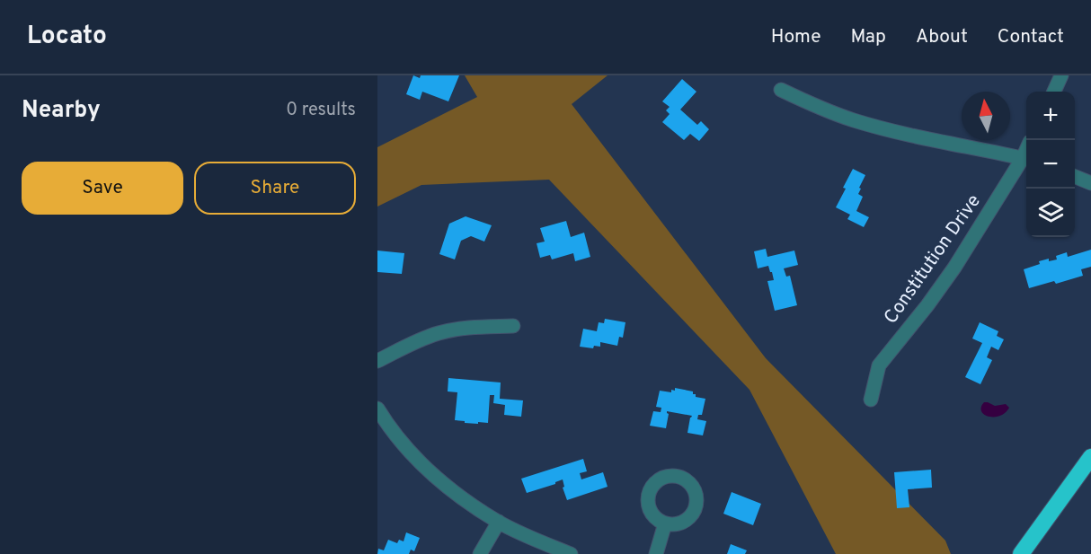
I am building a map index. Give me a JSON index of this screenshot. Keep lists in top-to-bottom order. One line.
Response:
{"streets":{"street":["Constitution Drive"]},"north":"top","page":{"header":"Locato","nav":["Home","Map","About","Contact"],"heading":["Nearby","0 results"],"map_buttons":["+","−"],"buttons":["Save","Share"]}}
